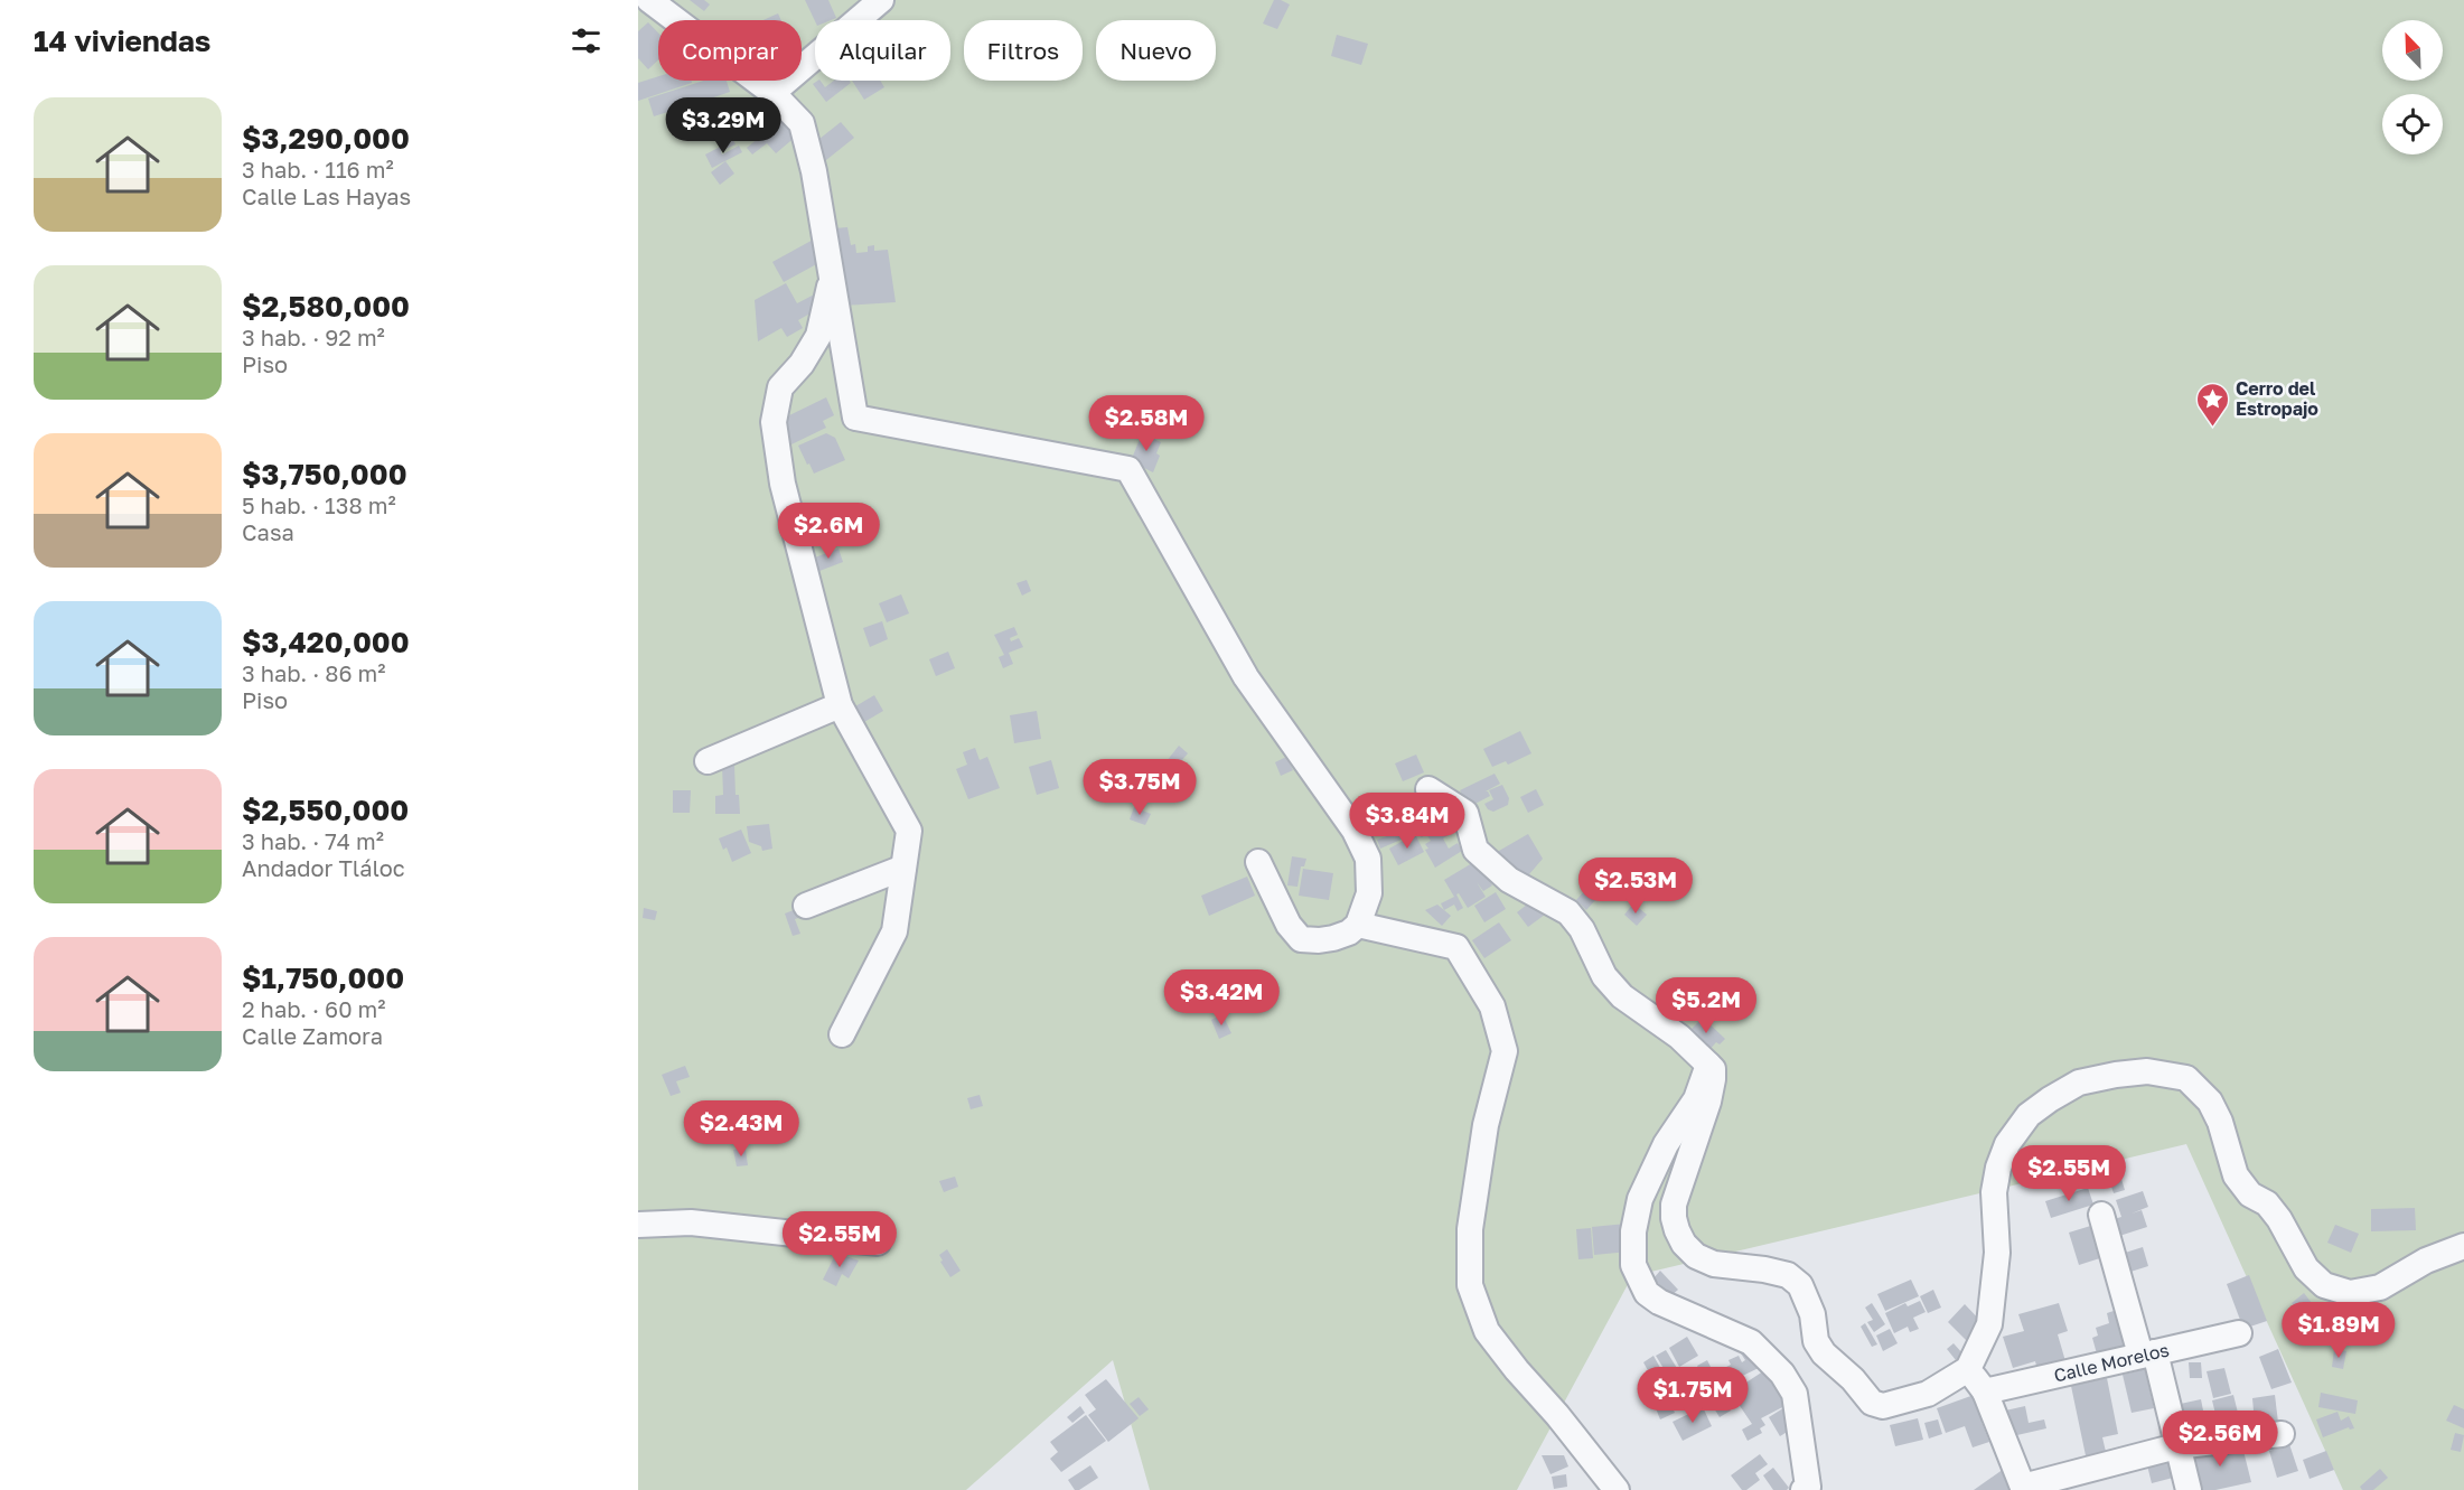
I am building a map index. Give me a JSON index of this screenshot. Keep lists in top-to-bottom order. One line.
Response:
{"streets":{"street":["Calle Morelos"]},"places":{"place":["Cerro del Estropajo"]},"north":"top left","page":{"heading":"14 viviendas","chip":["Comprar","Alquilar","Filtros","Nuevo"],"list":[{"name":"$3,290,000","note":"3 hab. · 116 m² · Calle Las Hayas"},{"name":"$2,580,000","note":"3 hab. · 92 m² · Piso"},{"name":"$3,750,000","note":"5 hab. · 138 m² · Casa"},{"name":"$3,420,000","note":"3 hab. · 86 m² · Piso"},{"name":"$2,550,000","note":"3 hab. · 74 m² · Andador Tláloc"},{"name":"$1,750,000","note":"2 hab. · 60 m² · Calle Zamora"}],"price":["$3.29M","$2.58M","$2.6M","$3.75M","$3.84M","$2.53M","$3.42M","$5.2M","$2.43M","$2.55M","$2.55M","$1.89M","$1.75M","$2.56M"]}}
